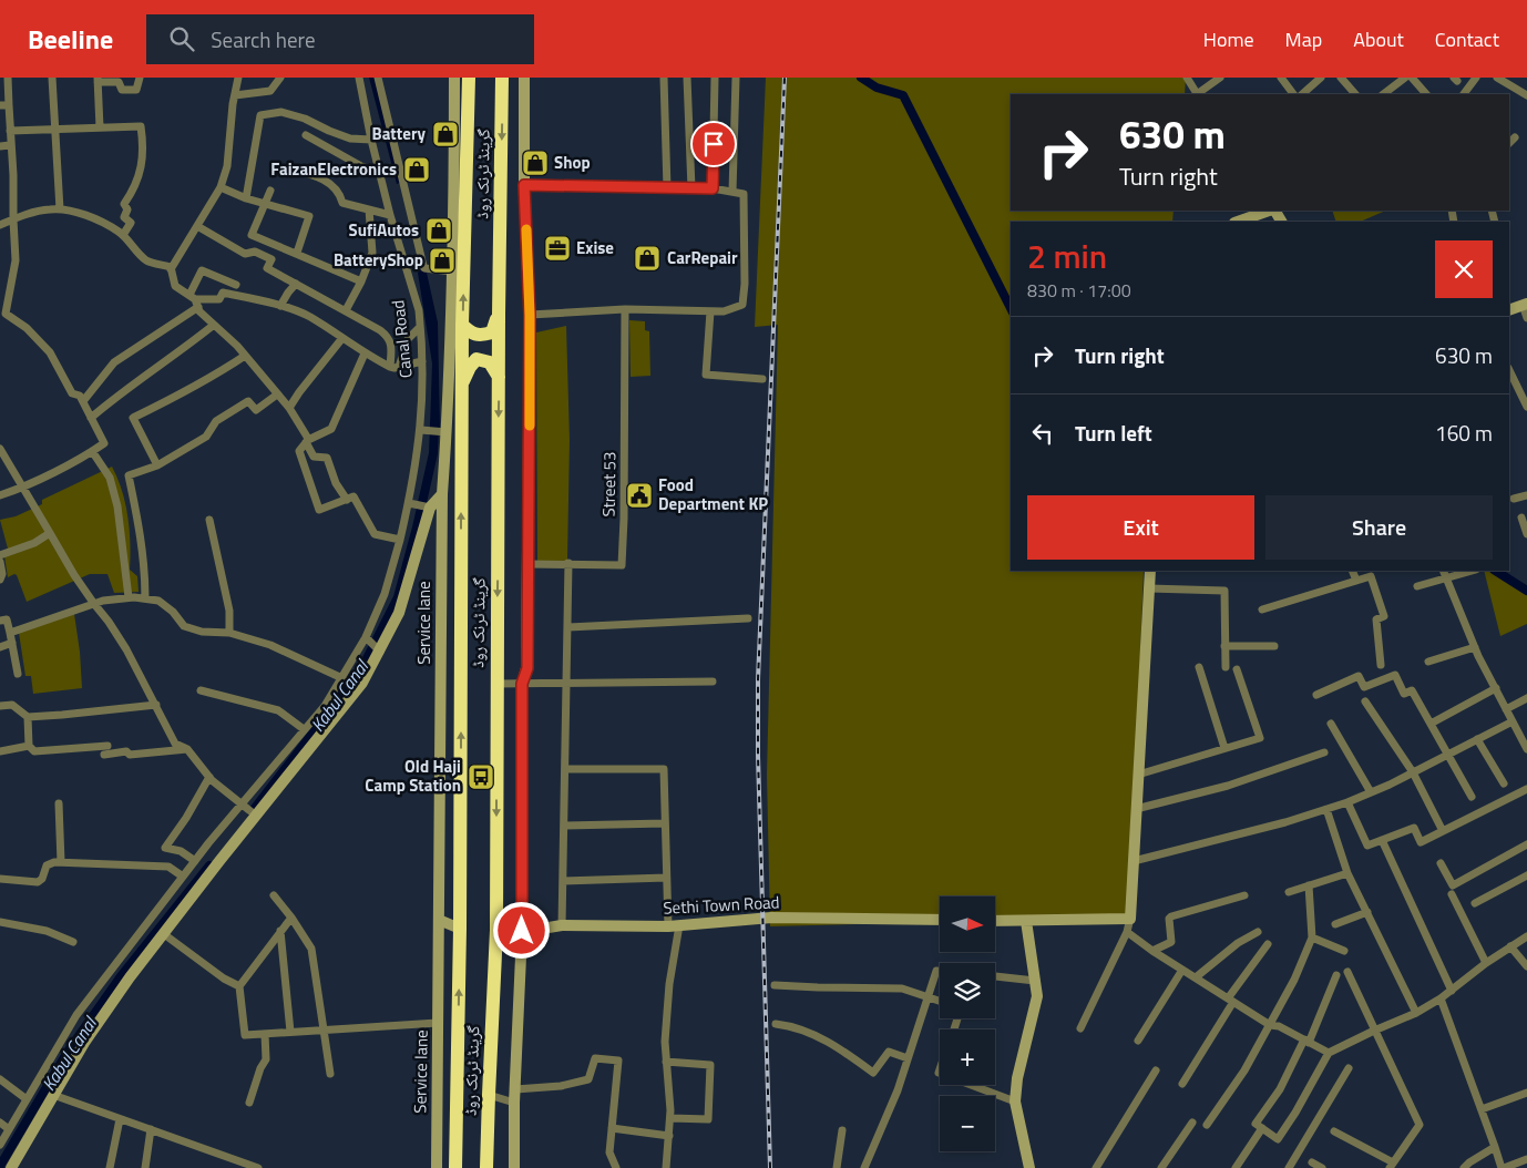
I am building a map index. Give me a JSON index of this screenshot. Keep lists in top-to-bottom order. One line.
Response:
{"streets":{"highway":["گرینڈ ٹرنک روڈ"],"street":["Canal Road","Street 53","Service lane","Sethi Town Road"]},"crossings":[["گرینڈ ٹرنک روڈ","Sethi Town Road"]],"water":["Kabul Canal"],"places":{"shop":["Battery","Shop","FaizanElectronics","SufiAutos","CarRepair","BatteryShop"],"office":["Exise"],"public building":["Food Department KP"],"bus stop":["Old Haji Camp Station"]},"north":"right","page":{"header":"Beeline","search":"Search here","nav":["Home","Map","About","Contact"],"turn":["630 m","Turn right"],"heading":["2 min","830 m · 17:00"],"list":[{"name":"Turn right","value":"630 m"},{"name":"Turn left","value":"160 m"}],"buttons":["Exit","Share"],"map_buttons":["+","−"]}}
